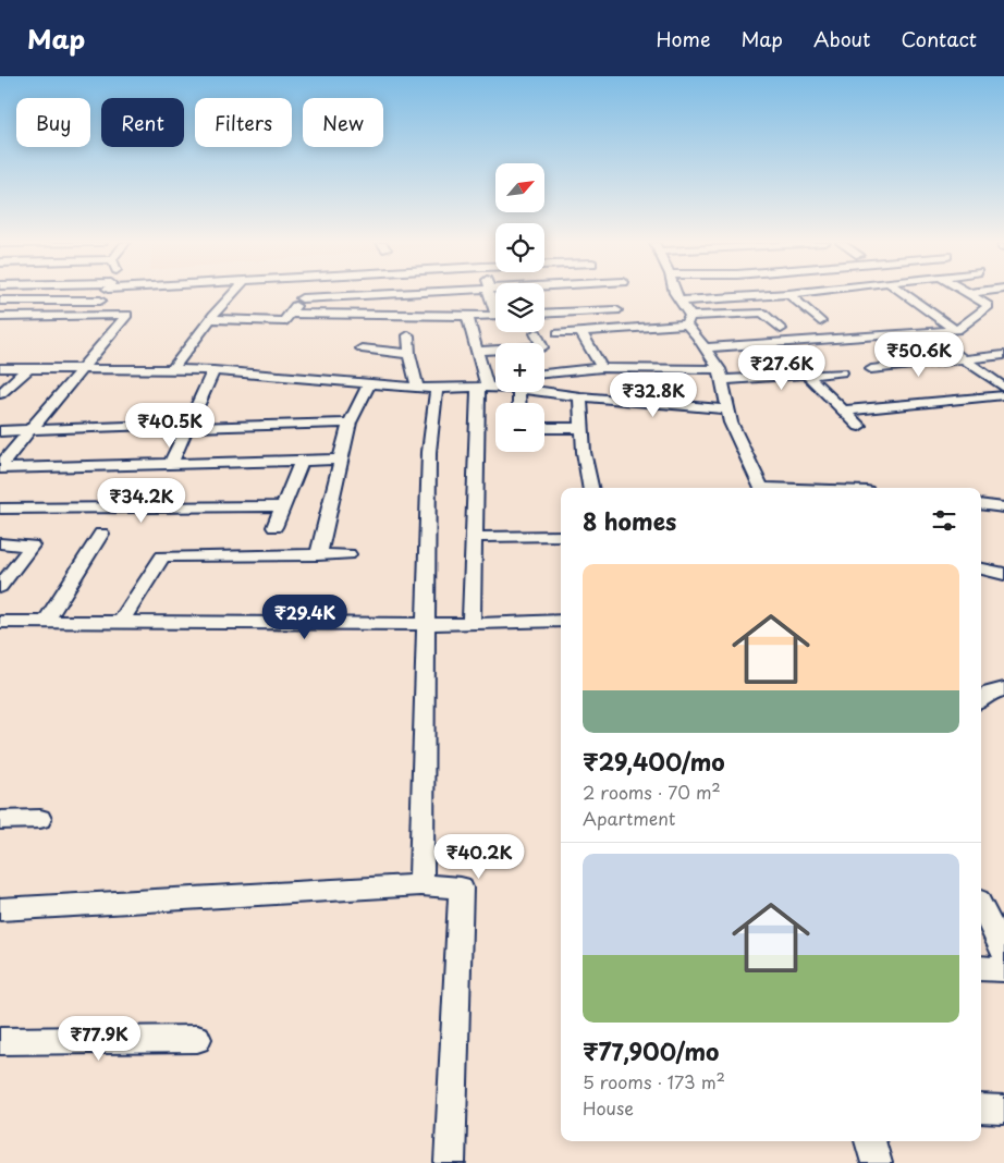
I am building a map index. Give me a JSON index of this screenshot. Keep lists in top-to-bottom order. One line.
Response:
{"north":"top right","page":{"header":"Map","nav":["Home","Map","About","Contact"],"chip":["Buy","Rent","Filters","New"],"map_buttons":["+","−"],"price":["₹50.6K","₹27.6K","₹32.8K","₹40.5K","₹34.2K","₹29.4K","₹40.2K","₹77.9K"],"heading":"8 homes","list":[{"name":"₹29,400/mo","note":"2 rooms · 70 m² · Apartment"},{"name":"₹77,900/mo","note":"5 rooms · 173 m² · House"}]}}
